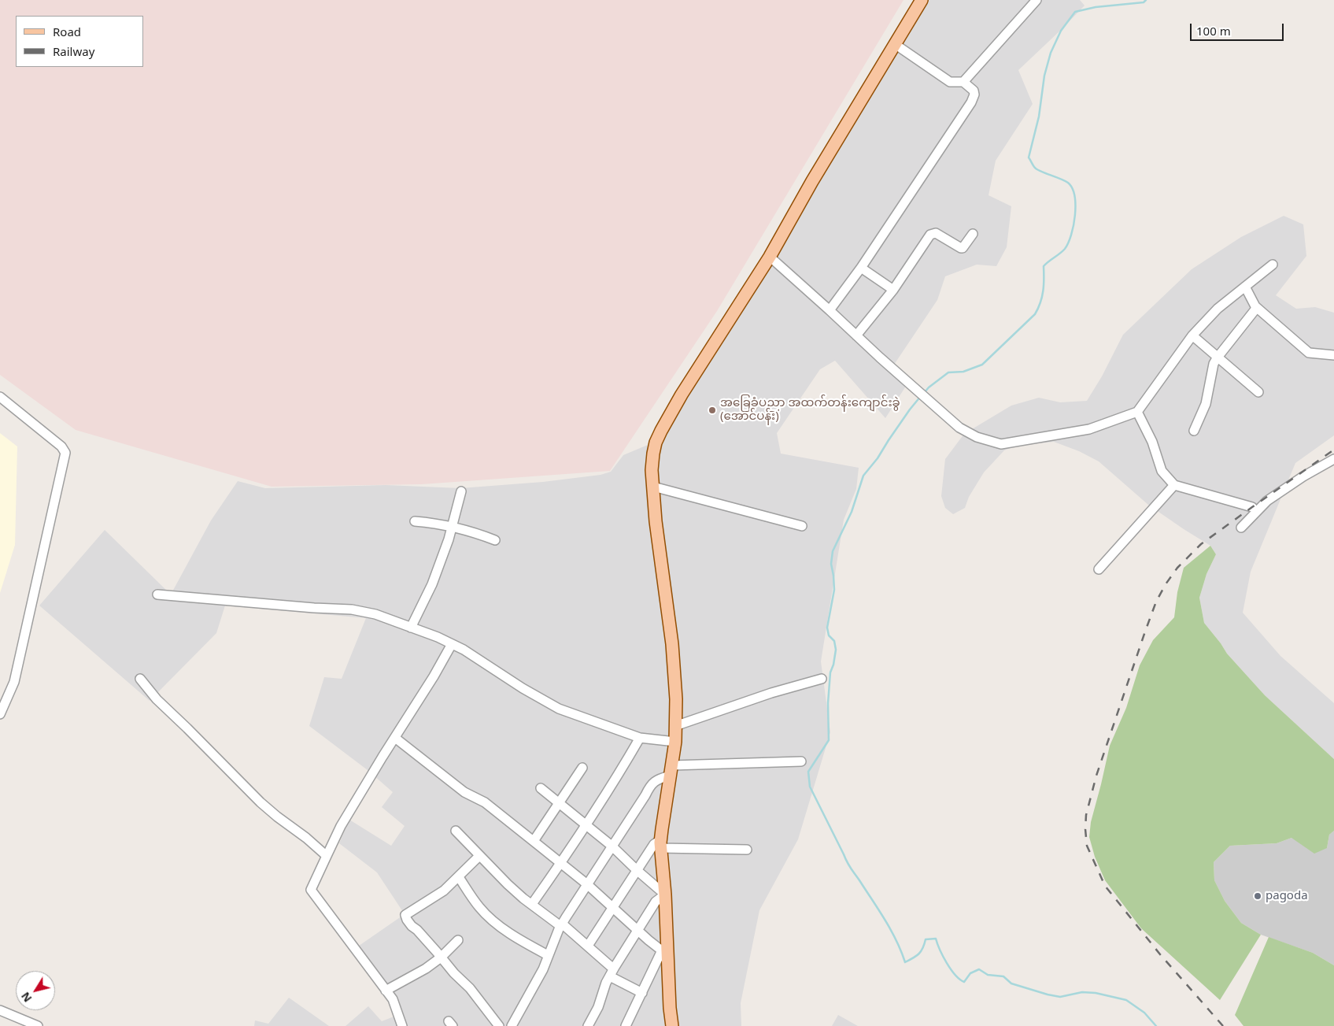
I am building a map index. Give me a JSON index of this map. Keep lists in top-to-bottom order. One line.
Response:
{"places":["အခြေခံပညာ အထက်တန်းကျောင်းခွဲ (အောင်ပန်း)","pagoda"],"legend":["Road","Railway"],"scale_bar":"100 m","north":"bottom left"}
